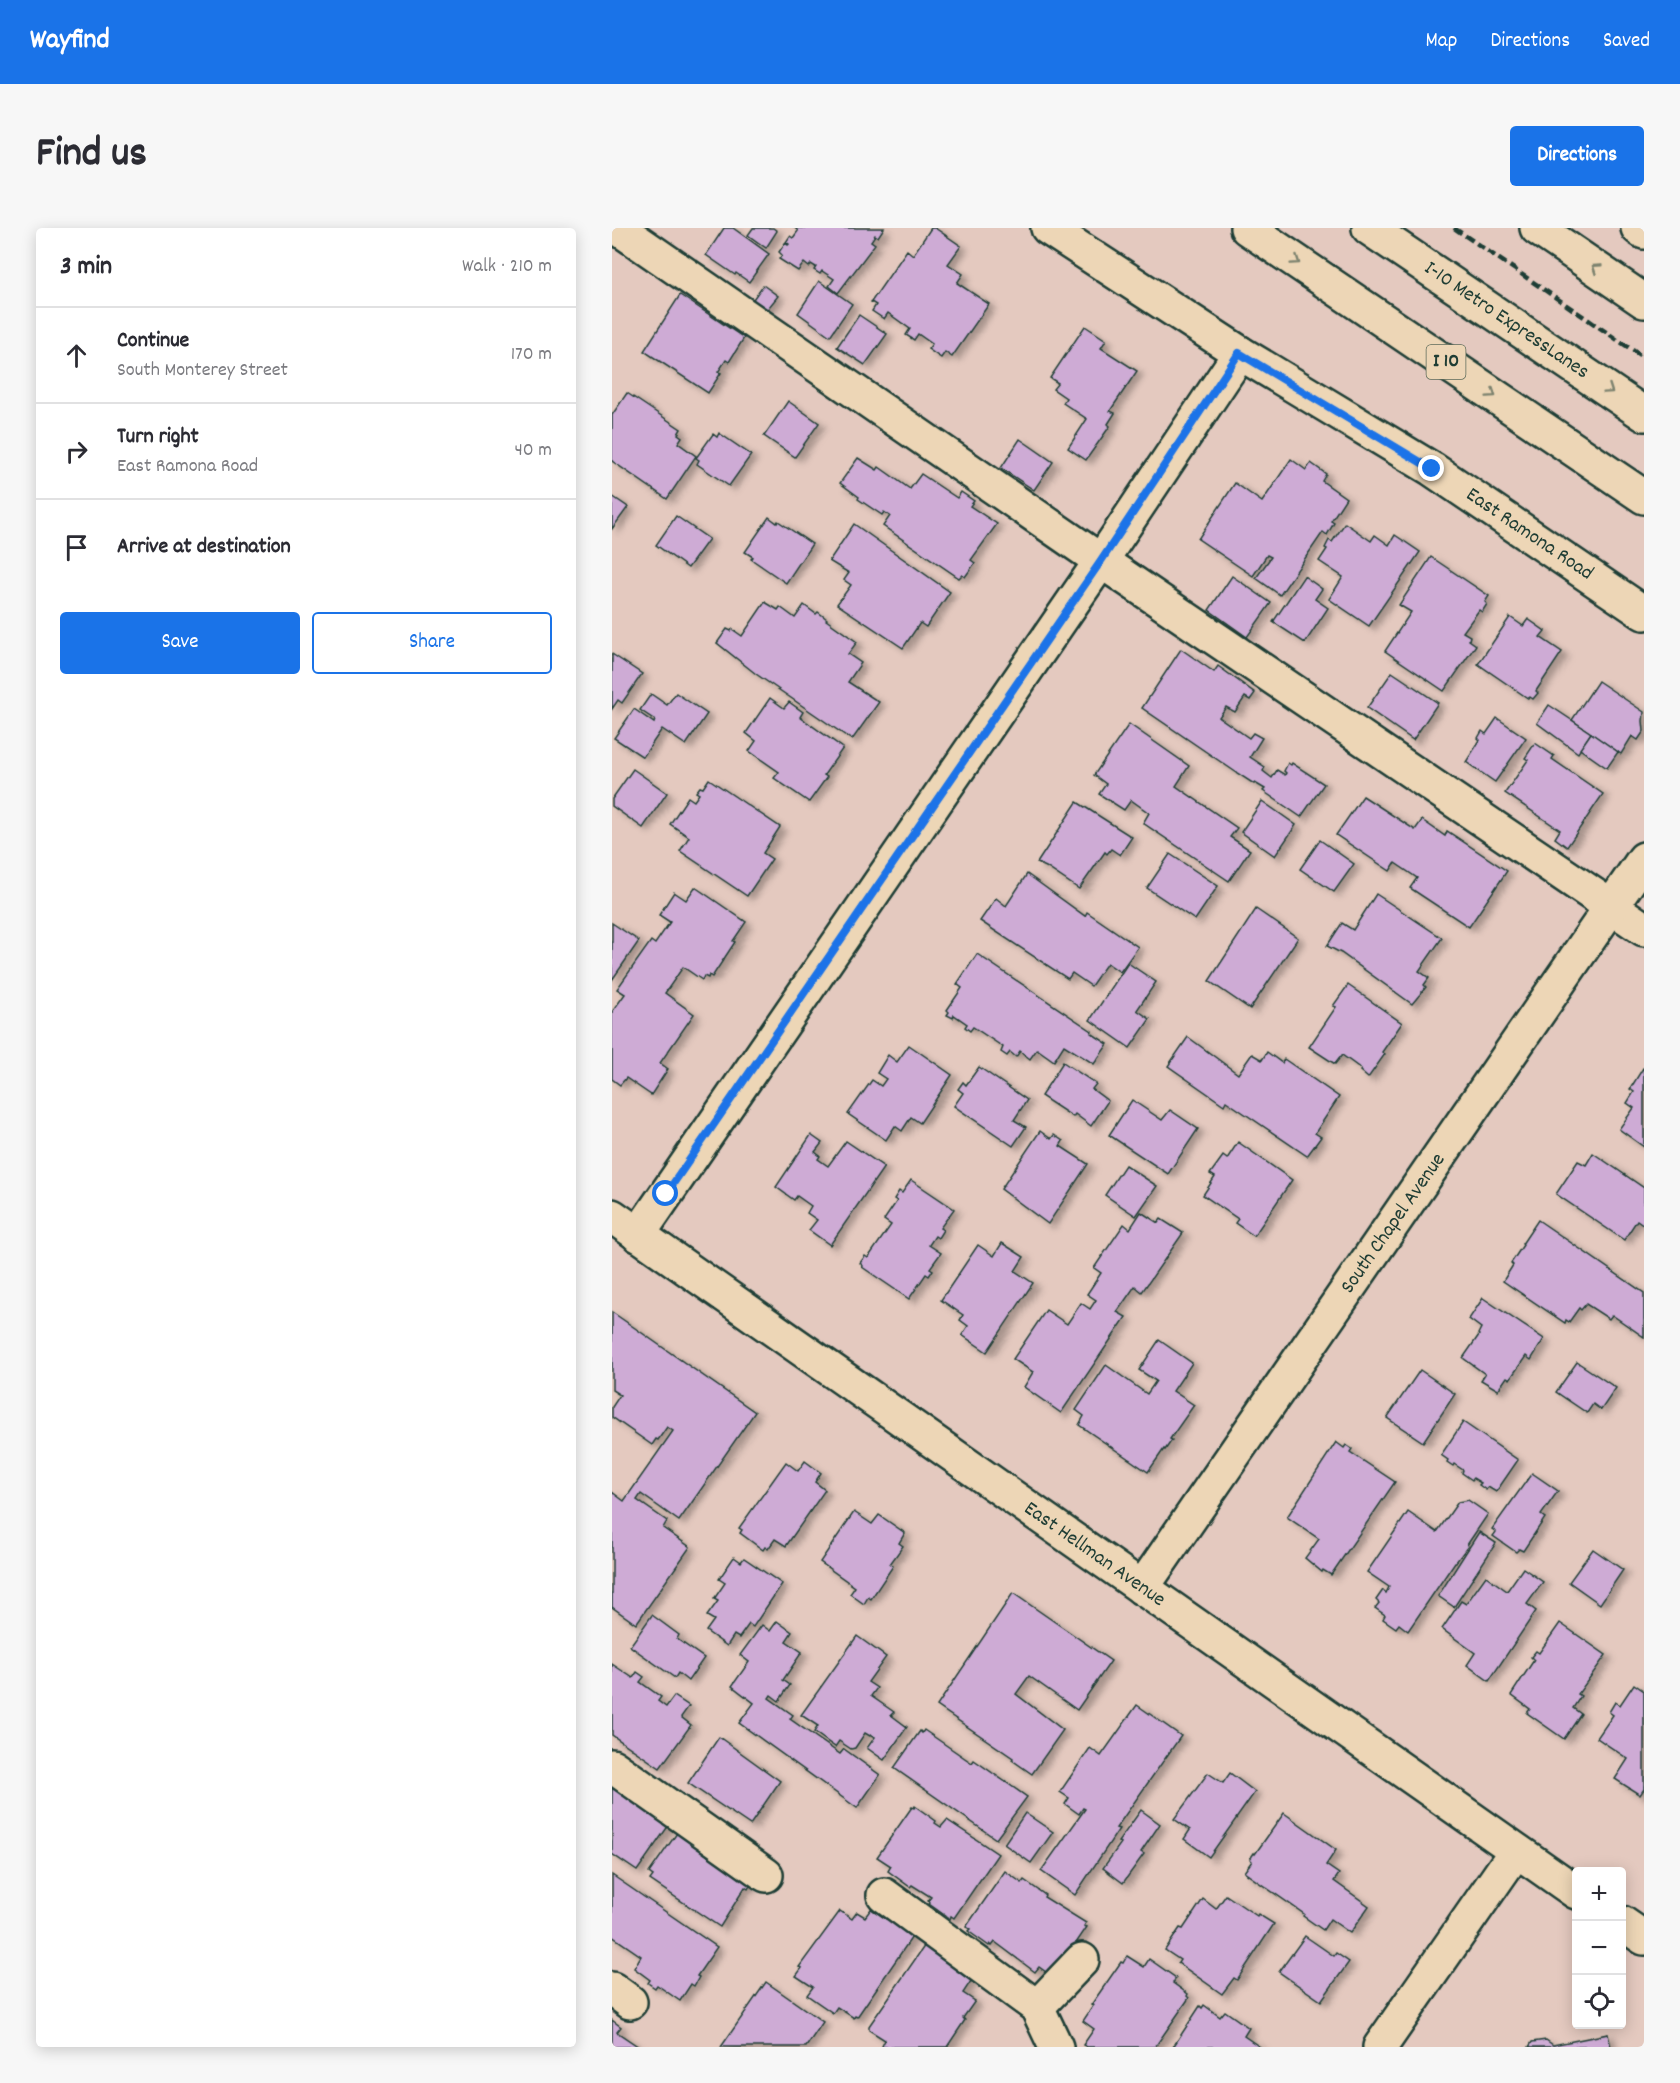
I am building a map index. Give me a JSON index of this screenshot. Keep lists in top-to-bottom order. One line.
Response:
{"streets":{"main road":["I-10 Metro ExpressLanes","I 10","East Ramona Road","South Chapel Avenue","East Hellman Avenue"]},"crossings":[["South Chapel Avenue","East Hellman Avenue"]],"page":{"header":"Wayfind","nav":["Map","Directions","Saved"],"title":"Find us","buttons":["Directions",["Save","Share"]],"heading":["3 min","Walk · 210 m"],"list":[["Continue","South Monterey Street","170 m"],["Turn right","East Ramona Road","40 m"],"Arrive at destination"],"map_buttons":["+","−"]}}
